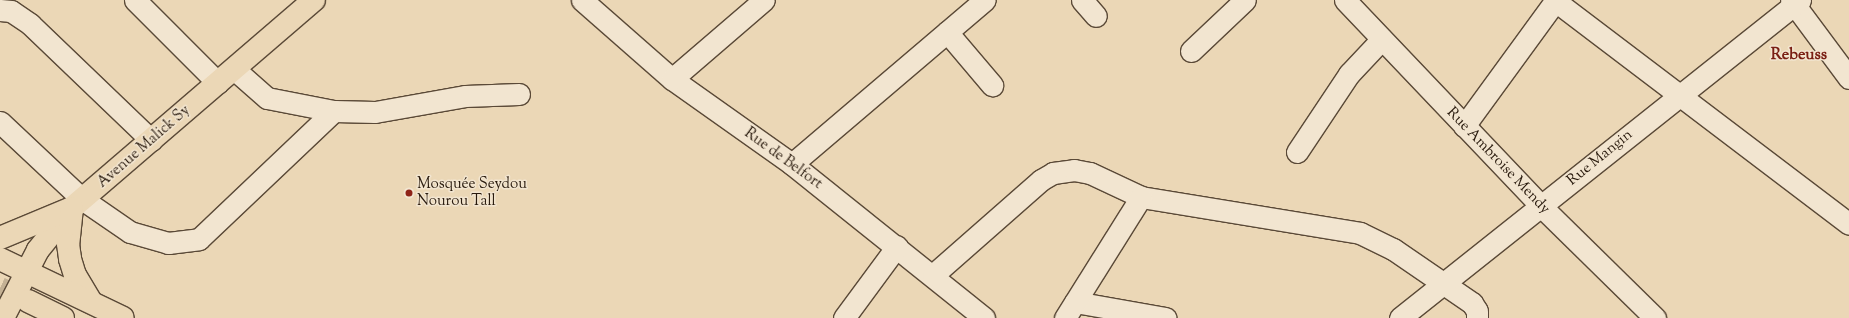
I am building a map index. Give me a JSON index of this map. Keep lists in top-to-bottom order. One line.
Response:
{"streets":{"main road":["Avenue Malick Sy"],"street":["Rue Mangin","Rue de Belfort","Rue Ambroise Mendy"]},"crossings":[["Rue Mangin","Rue Ambroise Mendy"]],"districts":["Rebeuss"],"places":["Mosquée Seydou Nourou Tall"]}
